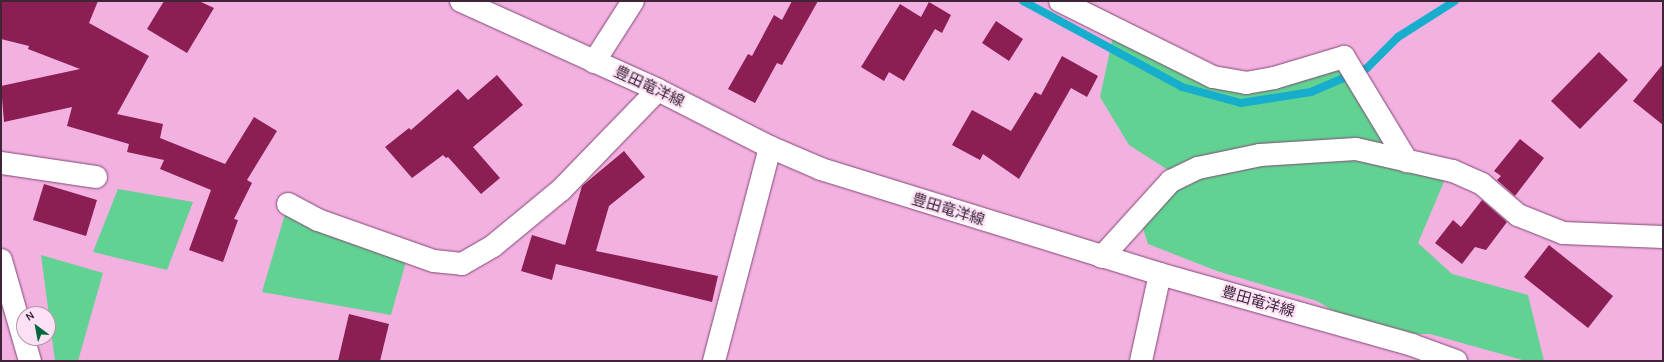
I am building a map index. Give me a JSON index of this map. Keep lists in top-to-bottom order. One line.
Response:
{"streets":{"street":["豊田竜洋線"]},"north":"top left"}
